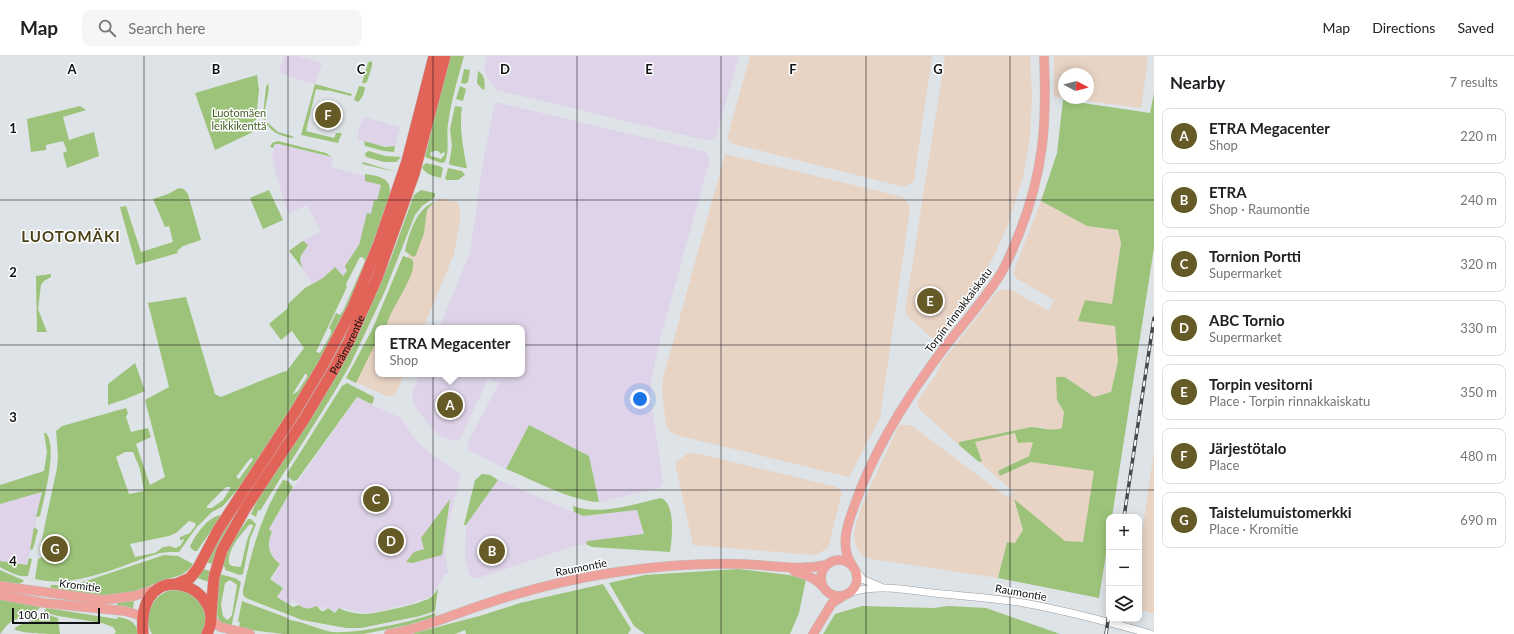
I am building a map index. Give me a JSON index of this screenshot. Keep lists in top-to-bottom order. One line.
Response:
{"streets":{"highway":["Perämerentie"],"main road":["Torpin rinnakkaiskatu","Raumontie","Kromitie"]},"crossings":[["Torpin rinnakkaiskatu","Raumontie"],["Perämerentie","Kromitie"]],"districts":["LUOTOMÄKI"],"parks":["Luotomäen leikkikenttä"],"scale_bar":"100 m","north":"right","page":{"header":"Map","search":"Search here","nav":["Map","Directions","Saved"],"heading":["Nearby","7 results"],"pins":["F","E","A","C","D","G","B"],"list":[{"mark":"A","name":"ETRA Megacenter","note":"Shop","value":"220 m"},{"mark":"B","name":"ETRA","note":"Shop · Raumontie","value":"240 m"},{"mark":"C","name":"Tornion Portti","note":"Supermarket","value":"320 m"},{"mark":"D","name":"ABC Tornio","note":"Supermarket","value":"330 m"},{"mark":"E","name":"Torpin vesitorni","note":"Place · Torpin rinnakkaiskatu","value":"350 m"},{"mark":"F","name":"Järjestötalo","note":"Place","value":"480 m"},{"mark":"G","name":"Taistelumuistomerkki","note":"Place · Kromitie","value":"690 m"}],"popup":["ETRA Megacenter","Shop"],"map_buttons":["+","−"],"scale":"100 m"},"grid":{"columns":["A","B","C","D","E","F","G"],"rows":["1","2","3","4"]}}
